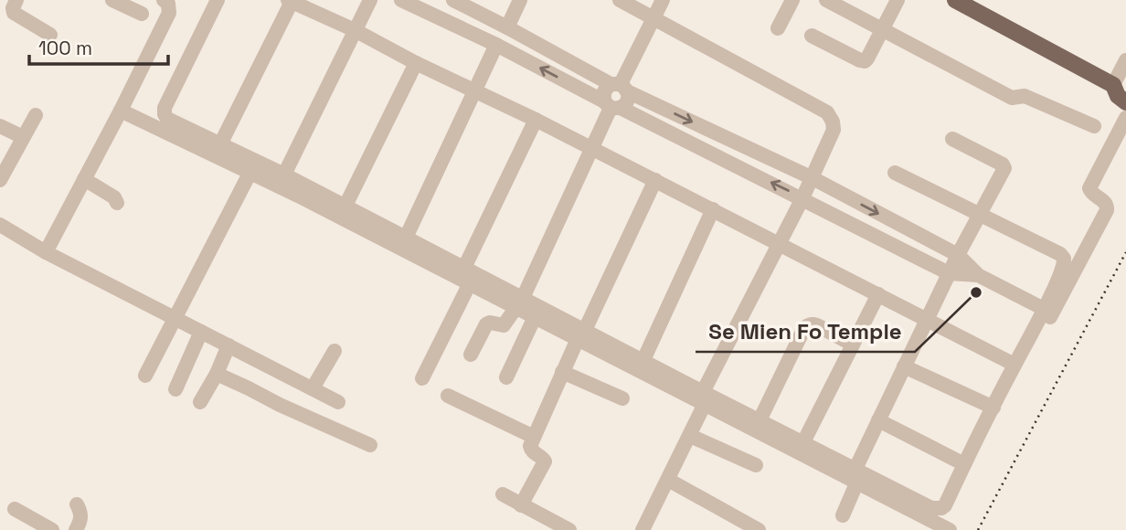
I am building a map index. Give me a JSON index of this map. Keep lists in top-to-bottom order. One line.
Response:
{"places":["Se Mien Fo Temple"],"scale_bar":"100 m"}
